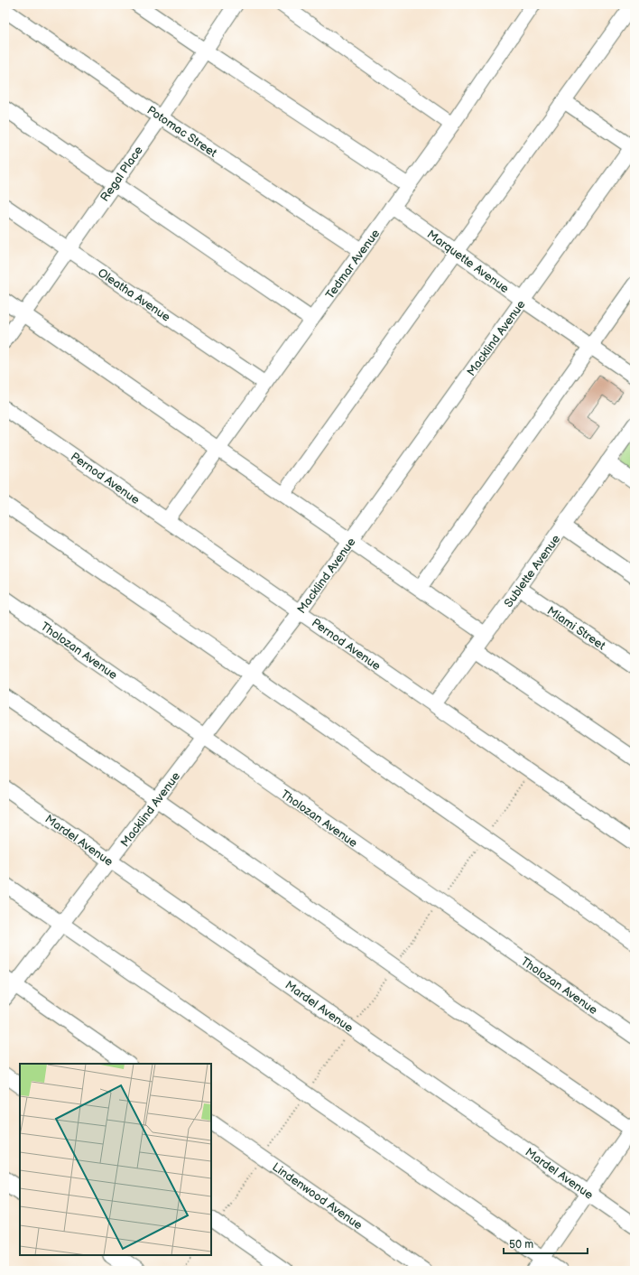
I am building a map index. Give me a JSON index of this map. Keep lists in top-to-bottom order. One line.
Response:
{"streets":{"street":["Potomac Street","Regal Place","Marquette Avenue","Tedmar Avenue","Oleatha Avenue","Macklind Avenue","Pernod Avenue","Sublette Avenue","Miami Street","Tholozan Avenue","Mardel Avenue","Lindenwood Avenue"]},"crossings":[["Potomac Street","Regal Place"],["Potomac Street","Tedmar Avenue"],["Regal Place","Oleatha Avenue"],["Marquette Avenue","Tedmar Avenue"],["Marquette Avenue","Macklind Avenue"],["Tedmar Avenue","Oleatha Avenue"],["Tedmar Avenue","Pernod Avenue"],["Macklind Avenue","Pernod Avenue"],["Macklind Avenue","Tholozan Avenue"],["Macklind Avenue","Mardel Avenue"],["Pernod Avenue","Sublette Avenue"],["Sublette Avenue","Miami Street"]],"scale_bar":"50 m"}
